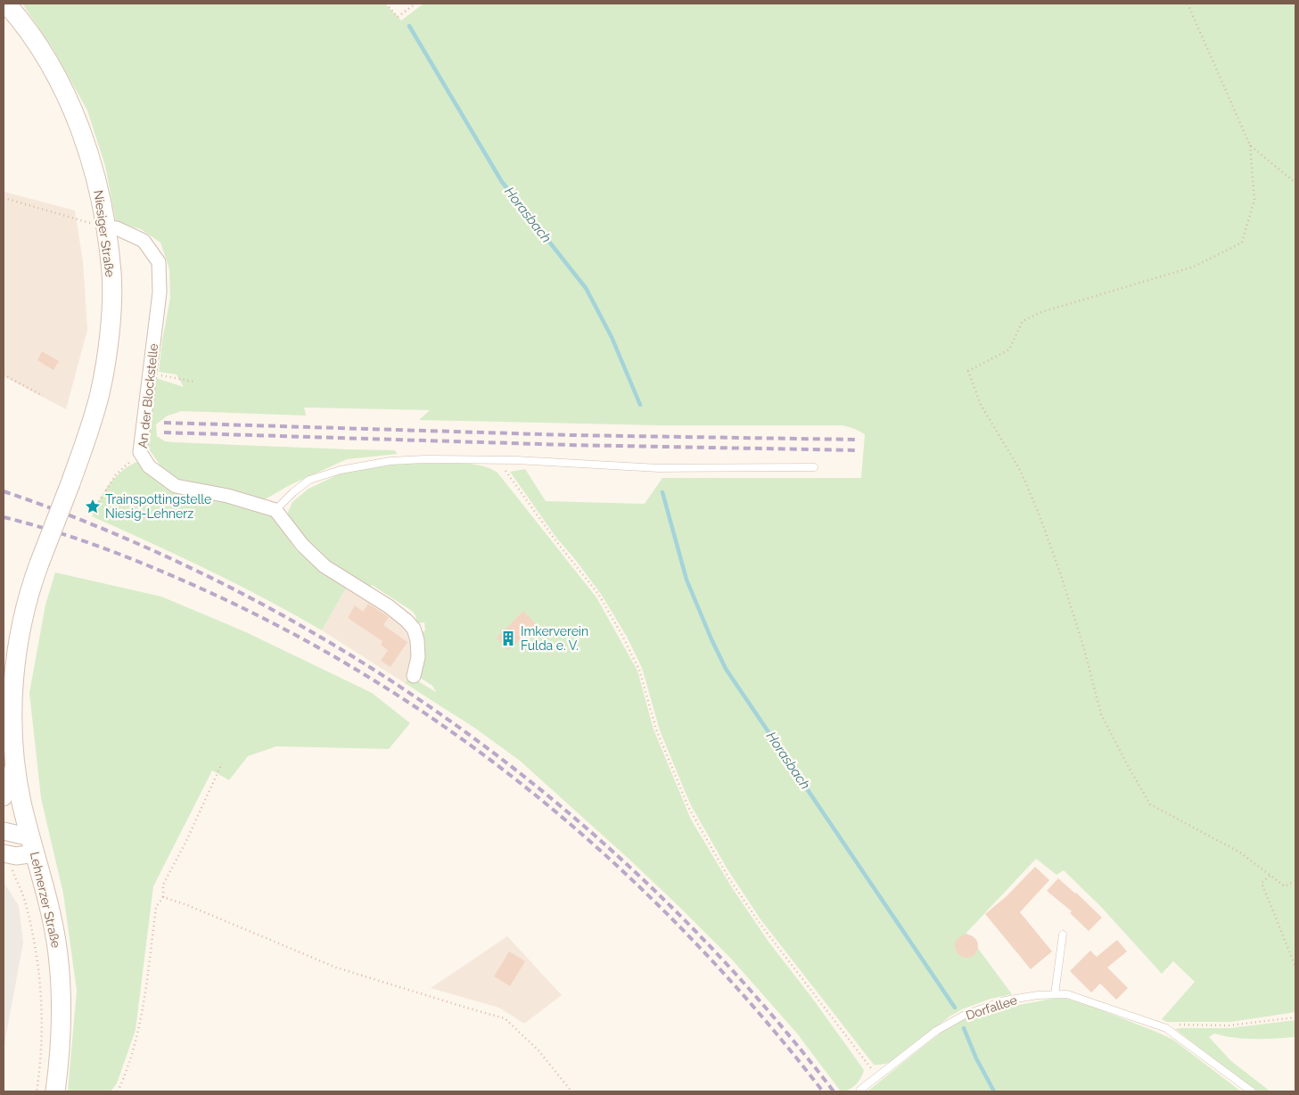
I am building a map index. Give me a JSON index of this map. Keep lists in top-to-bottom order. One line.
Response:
{"streets":{"main road":["Niesiger Straße","Lehnerzer Straße"],"street":["An der Blockstelle"],"lane":["Dorfallee"]},"crossings":[["Niesiger Straße","An der Blockstelle"],["Niesiger Straße","Lehnerzer Straße"]],"water":["Horasbach"],"places":{"place":["Trainspottingstelle Niesig-Lehnerz"],"building":["Imkerverein Fulda e. V."]}}
